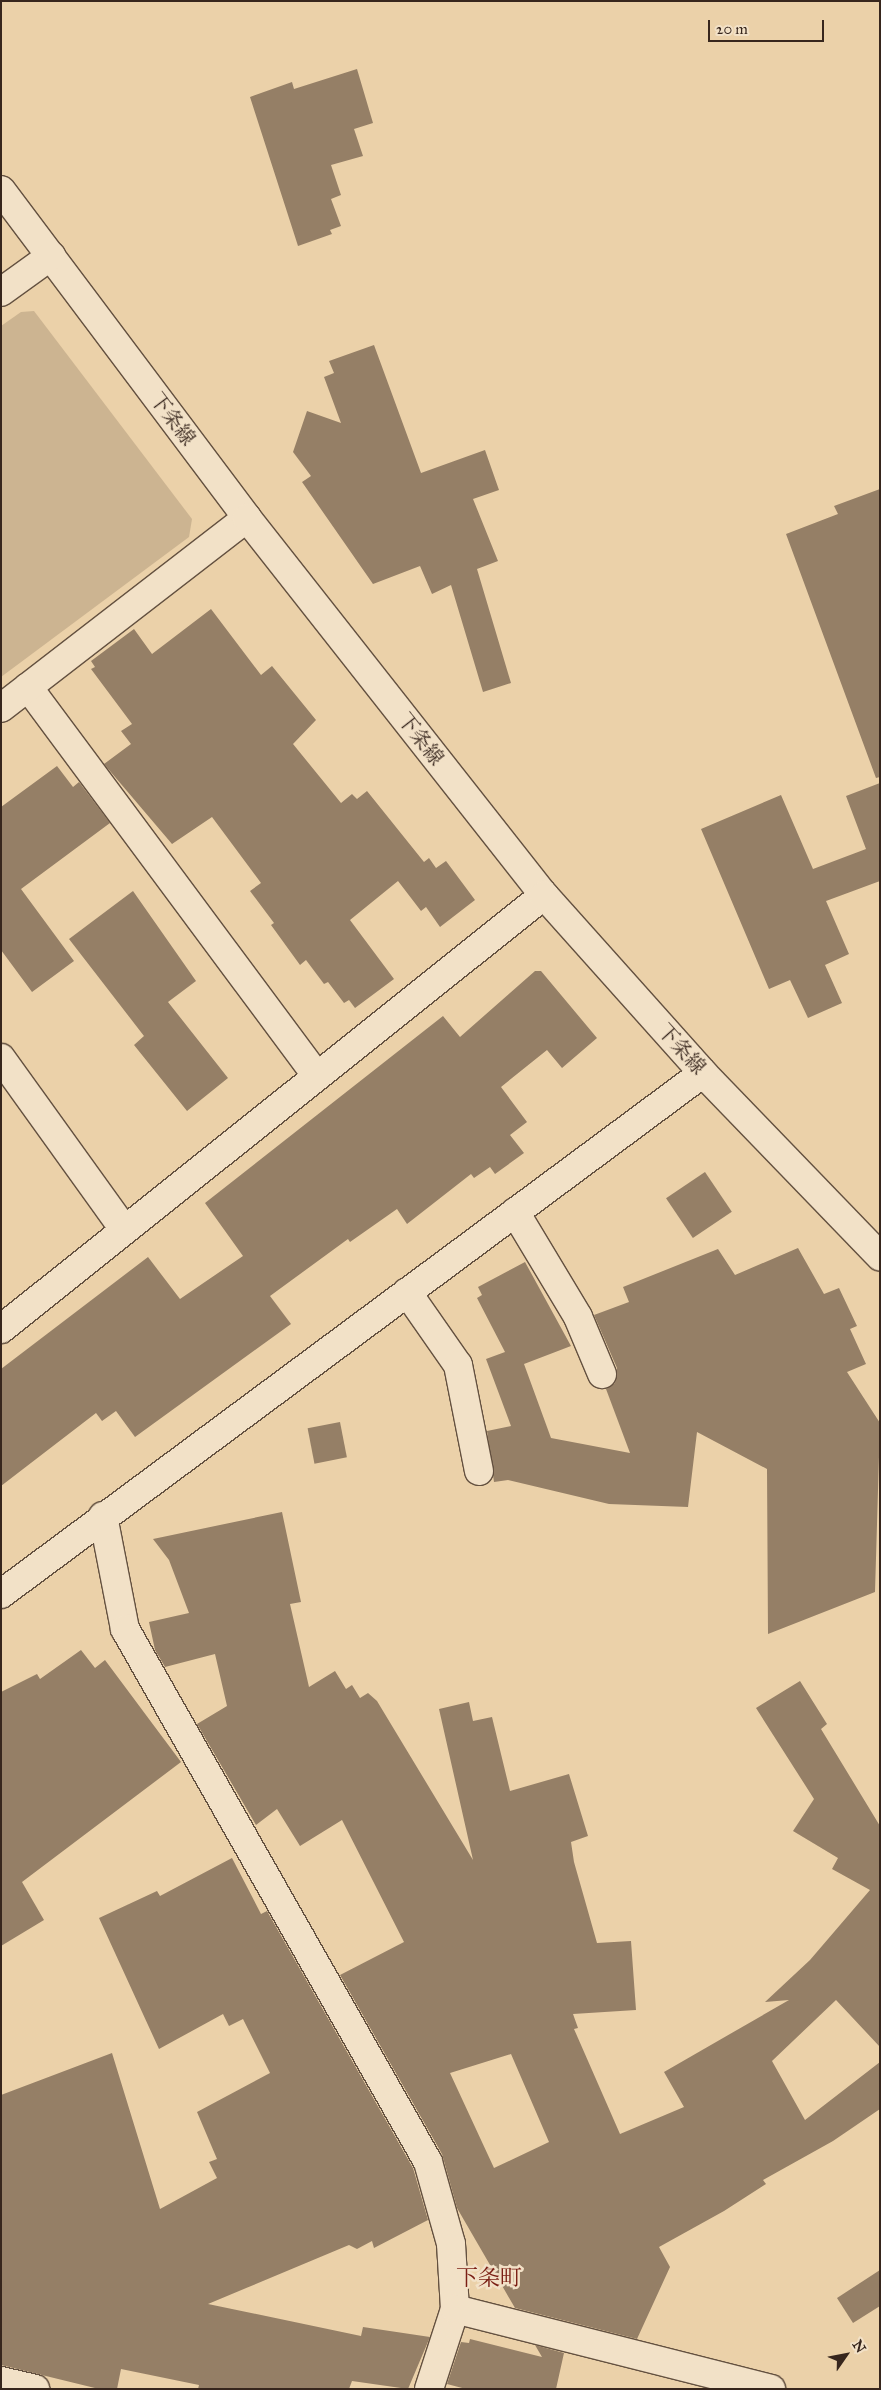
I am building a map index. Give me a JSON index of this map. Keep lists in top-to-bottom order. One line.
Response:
{"streets":{"street":["下条線"]},"districts":["下条町"],"scale_bar":"20 m","north":"top right"}
